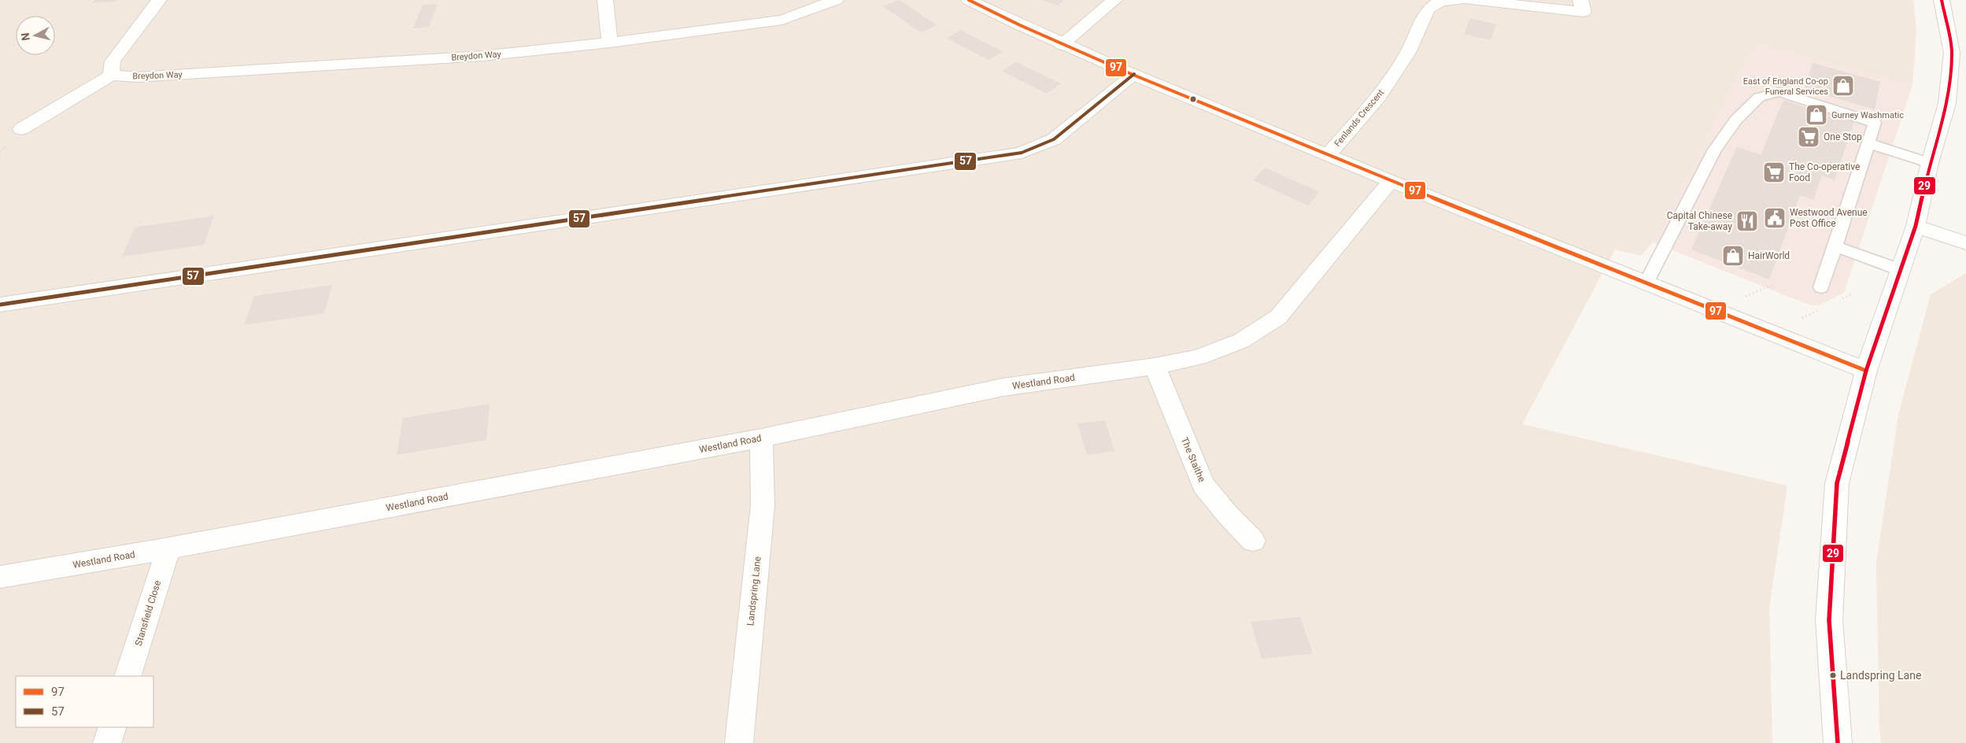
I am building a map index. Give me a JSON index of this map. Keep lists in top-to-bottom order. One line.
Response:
{"streets":{"street":["Breydon Way","Fenlands Crescent","Westland Road","The Staithe","Landspring Lane","Stansfield Close"]},"crossings":[["Westland Road","The Staithe"],["Westland Road","Landspring Lane"],["Westland Road","Stansfield Close"]],"places":{"shop":["East of England Co-op Funeral Services","Gurney Washmatic","HairWorld"],"supermarket":["One Stop","The Co-operative Food"],"public building":["Westwood Avenue Post Office"],"restaurant":["Capital Chinese Take-away"],"other":["Landspring Lane"]},"lines":["transit line 97","transit line 29","transit line 57"],"legend":["97","57"],"north":"left"}
